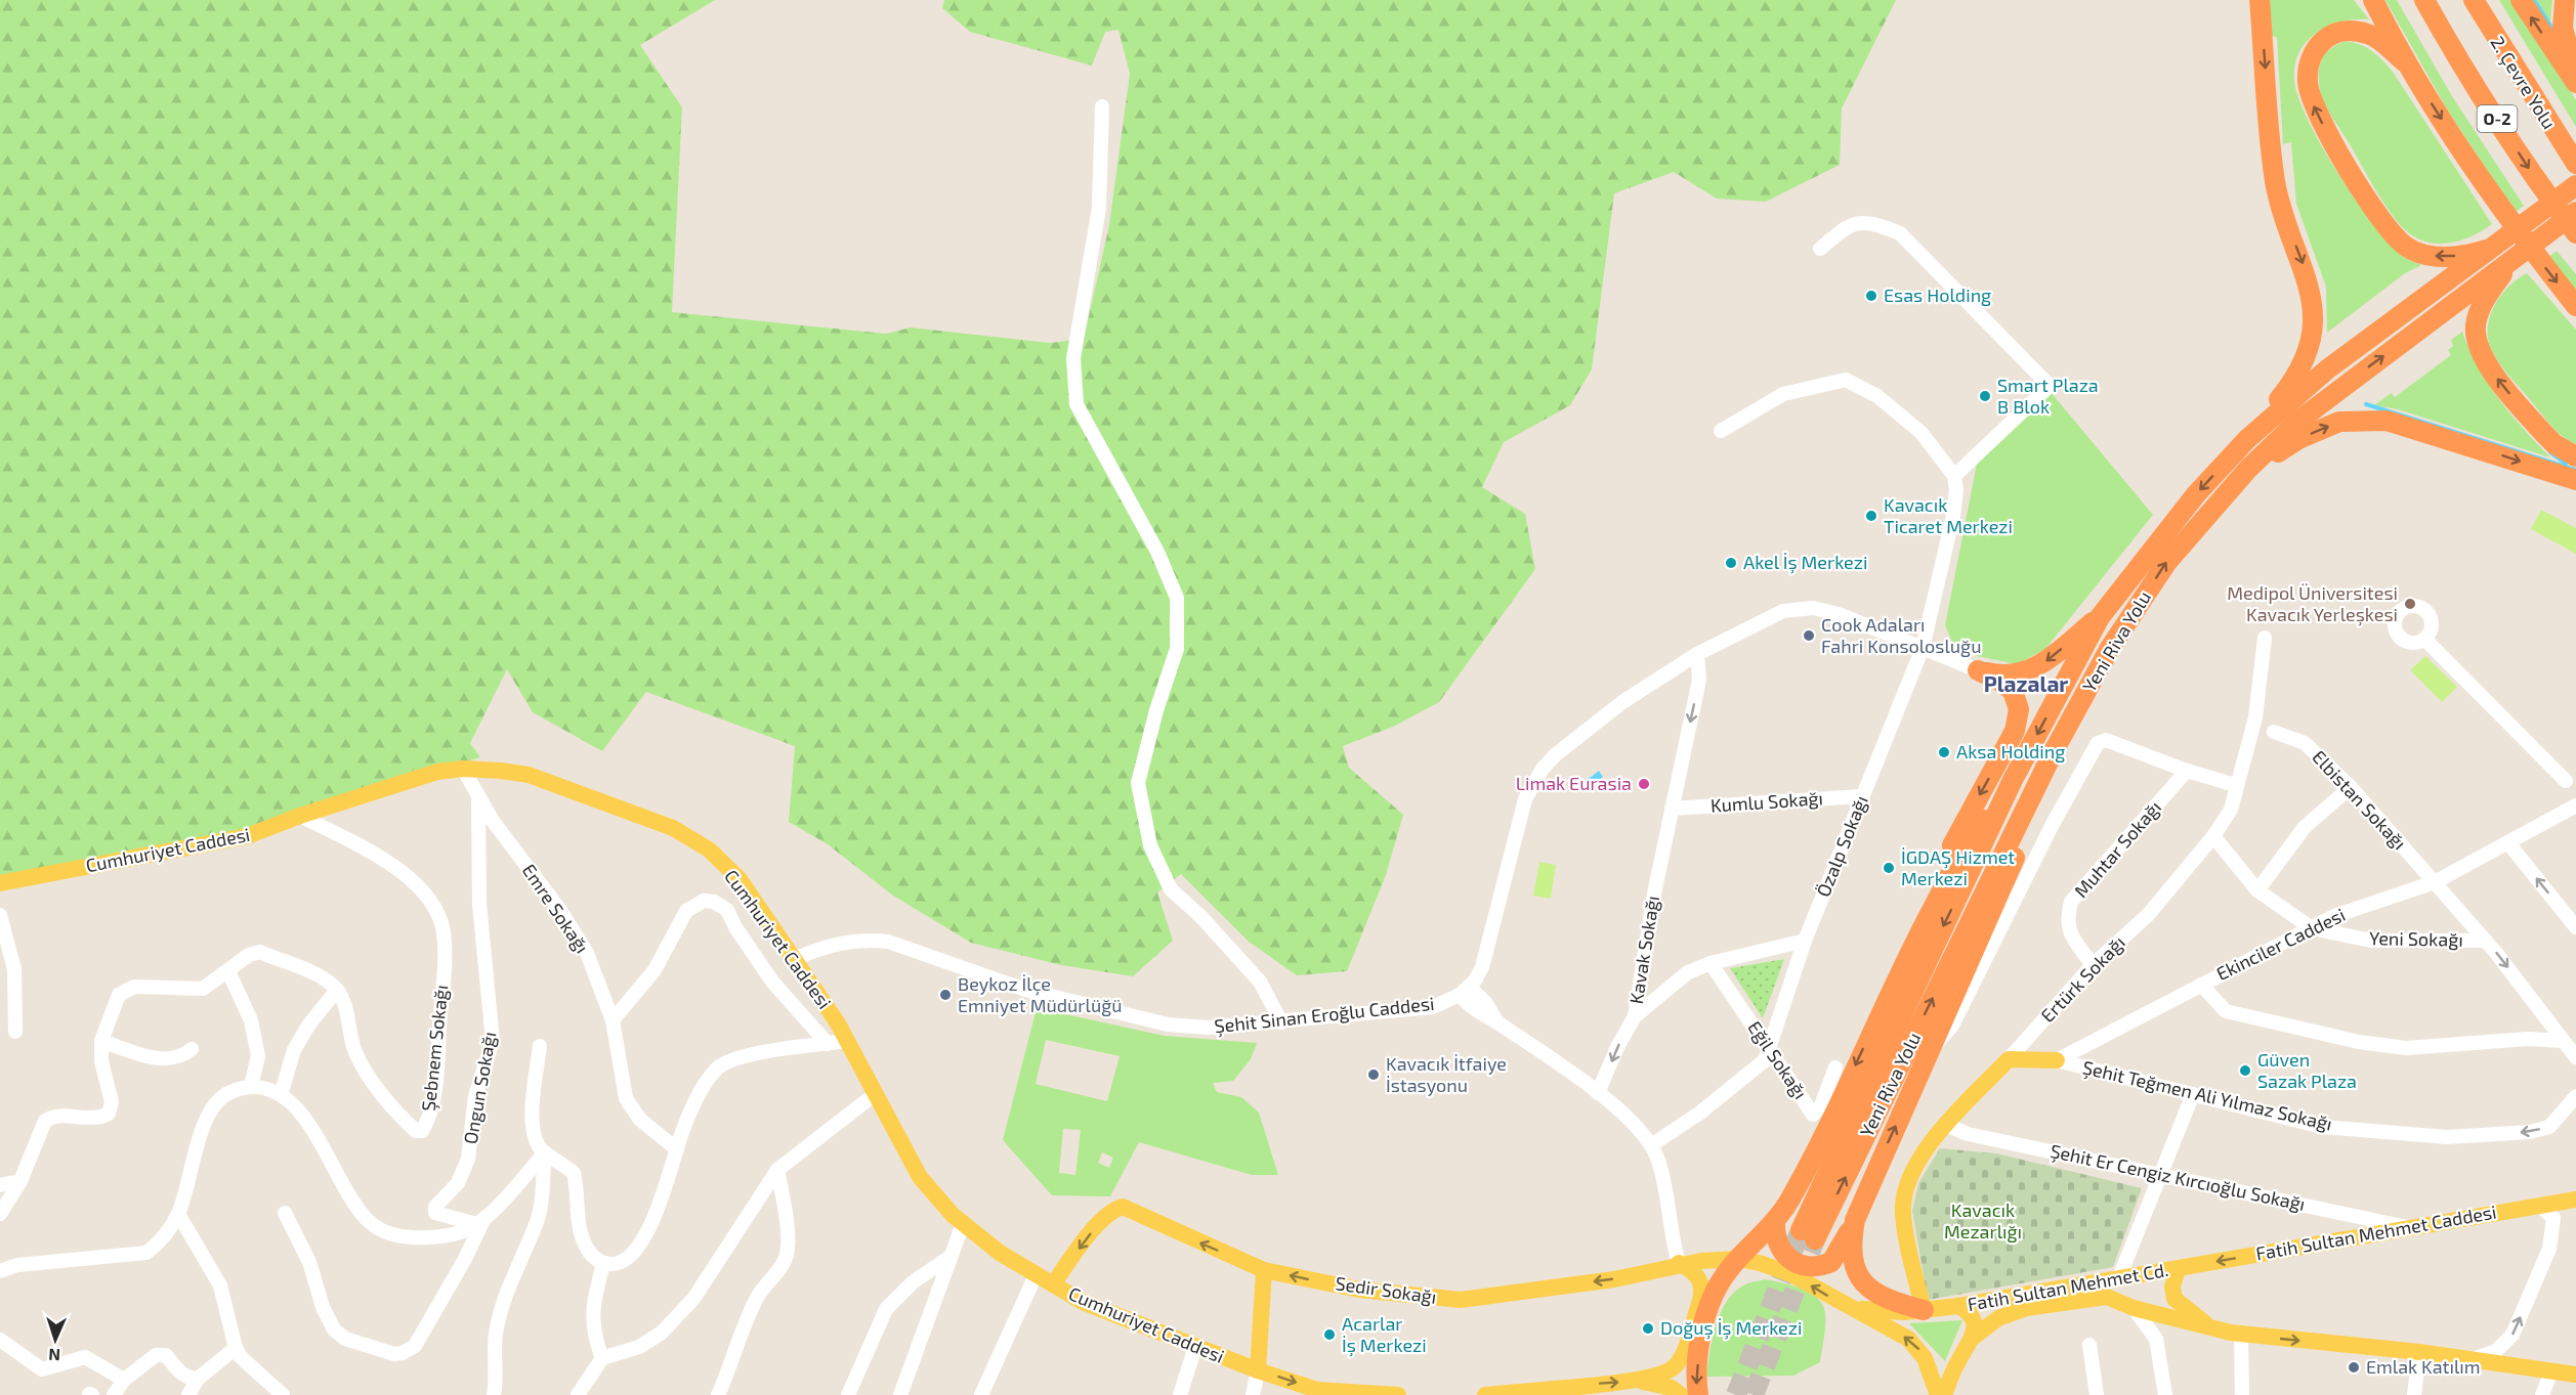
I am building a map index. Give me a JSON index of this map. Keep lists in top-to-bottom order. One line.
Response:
{"streets":{"highway":["2. Çevre Yolu","O-2","Yeni Riva Yolu"],"main road":["Cumhuriyet Caddesi","Ertürk Sokağı","Şehit Teğmen Ali Yılmaz Sokağı","Fatih Sultan Mehmet Caddesi","Fatih Sultan Mehmet Cd.","Sedir Sokağı"],"street":["Elbistan Sokağı","Kumlu Sokağı","Özalp Sokağı","Muhtar Sokağı","Emre Sokağı","Yeni Sokağı","Ekinciler Caddesi","Kavak Sokağı","Şehit Sinan Eroğlu Caddesi","Şebnem Sokağı","Eğil Sokağı","Ongun Sokağı","Şehit Er Cengiz Kırcıoğlu Sokağı"]},"crossings":[["Elbistan Sokağı","Yeni Sokağı"],["Elbistan Sokağı","Ekinciler Caddesi"],["Kumlu Sokağı","Özalp Sokağı"],["Kumlu Sokağı","Kavak Sokağı"],["Özalp Sokağı","Eğil Sokağı"],["Muhtar Sokağı","Ertürk Sokağı"],["Cumhuriyet Caddesi","Emre Sokağı"],["Cumhuriyet Caddesi","Şehit Sinan Eroğlu Caddesi"],["Cumhuriyet Caddesi","Şebnem Sokağı"],["Cumhuriyet Caddesi","Sedir Sokağı"],["Emre Sokağı","Ongun Sokağı"],["Yeni Sokağı","Ekinciler Caddesi"],["Ekinciler Caddesi","Şehit Teğmen Ali Yılmaz Sokağı"],["Ertürk Sokağı","Şehit Teğmen Ali Yılmaz Sokağı"],["Ertürk Sokağı","Şehit Er Cengiz Kırcıoğlu Sokağı"],["Ertürk Sokağı","Fatih Sultan Mehmet Cd."],["Şehit Er Cengiz Kırcıoğlu Sokağı","Fatih Sultan Mehmet Caddesi"],["Fatih Sultan Mehmet Caddesi","Fatih Sultan Mehmet Cd."],["Fatih Sultan Mehmet Cd.","Sedir Sokağı"]],"one_way":["Kavak Sokağı","Şehit Teğmen Ali Yılmaz Sokağı"],"districts":["Plazalar"],"parks":["Kavacık Mezarlığı"],"places":["Esas Holding","Smart Plaza B Blok","Kavacık Ticaret Merkezi","Akel İş Merkezi","Medipol Üniversitesi Kavacık Yerleşkesi","Cook Adaları Fahri Konsolosluğu","Aksa Holding","Limak Eurasia","İGDAŞ Hizmet Merkezi","Beykoz İlçe Emniyet Müdürlüğü","Güven Sazak Plaza","Kavacık İtfaiye İstasyonu","Doğuş İş Merkezi","Acarlar İş Merkezi","Emlak Katılım"],"north":"bottom"}
